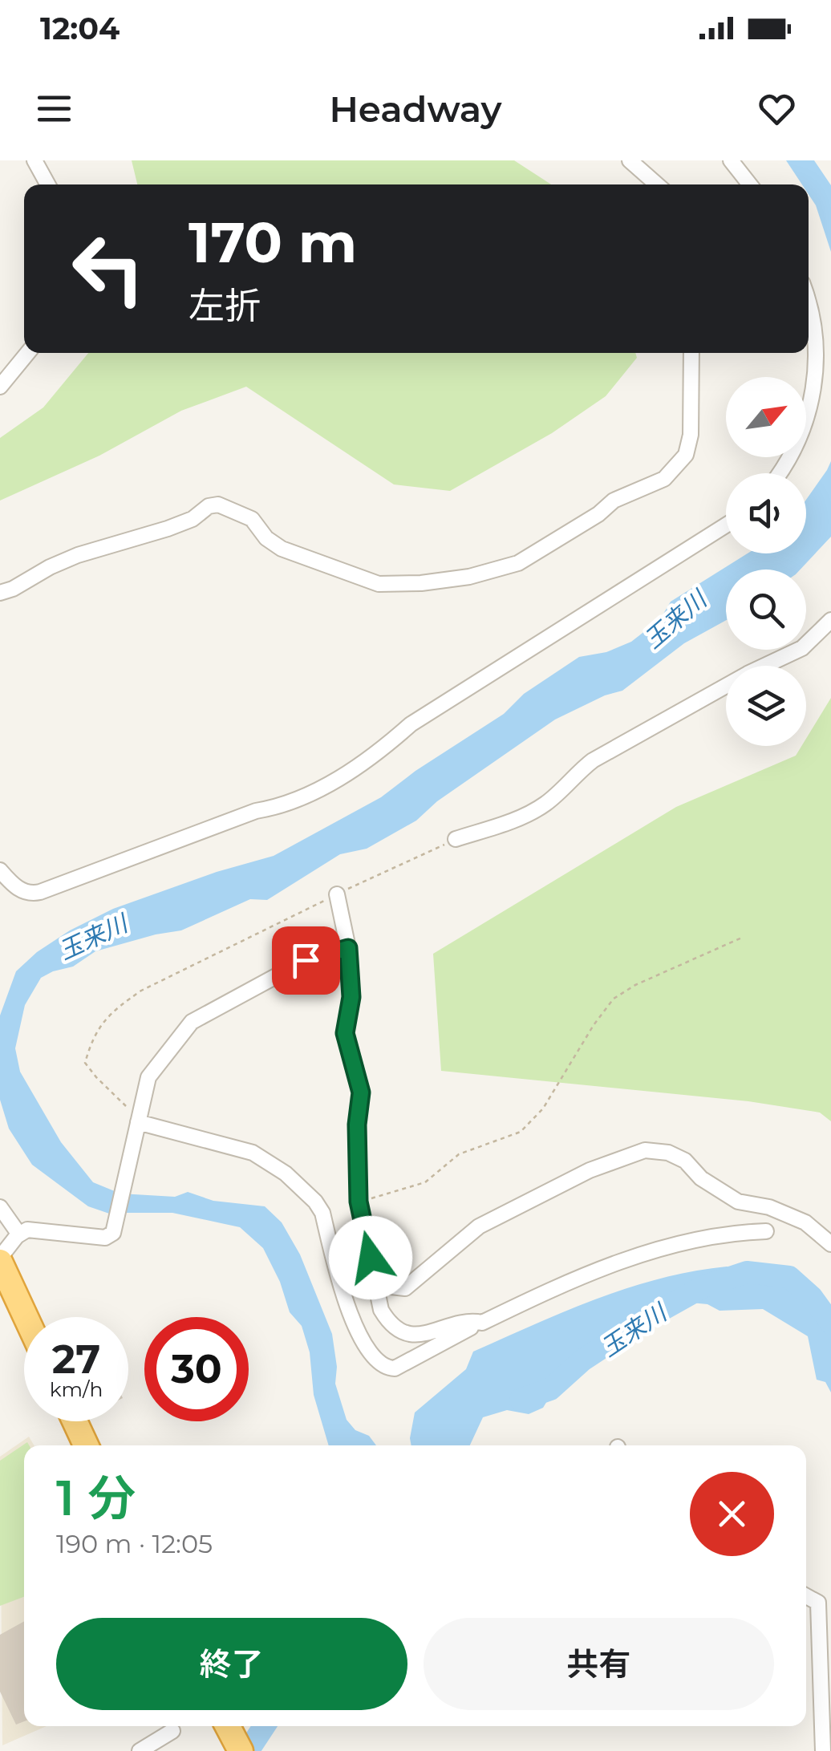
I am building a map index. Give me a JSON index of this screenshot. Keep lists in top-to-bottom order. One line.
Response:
{"water":["玉来川"],"north":"top right","page":{"status":"12:04","header":"Headway","turn":["170 m","左折"],"speed":"27 km/h","limit":"30","heading":["1 分","190 m · 12:05"],"buttons":["終了","共有"]}}
